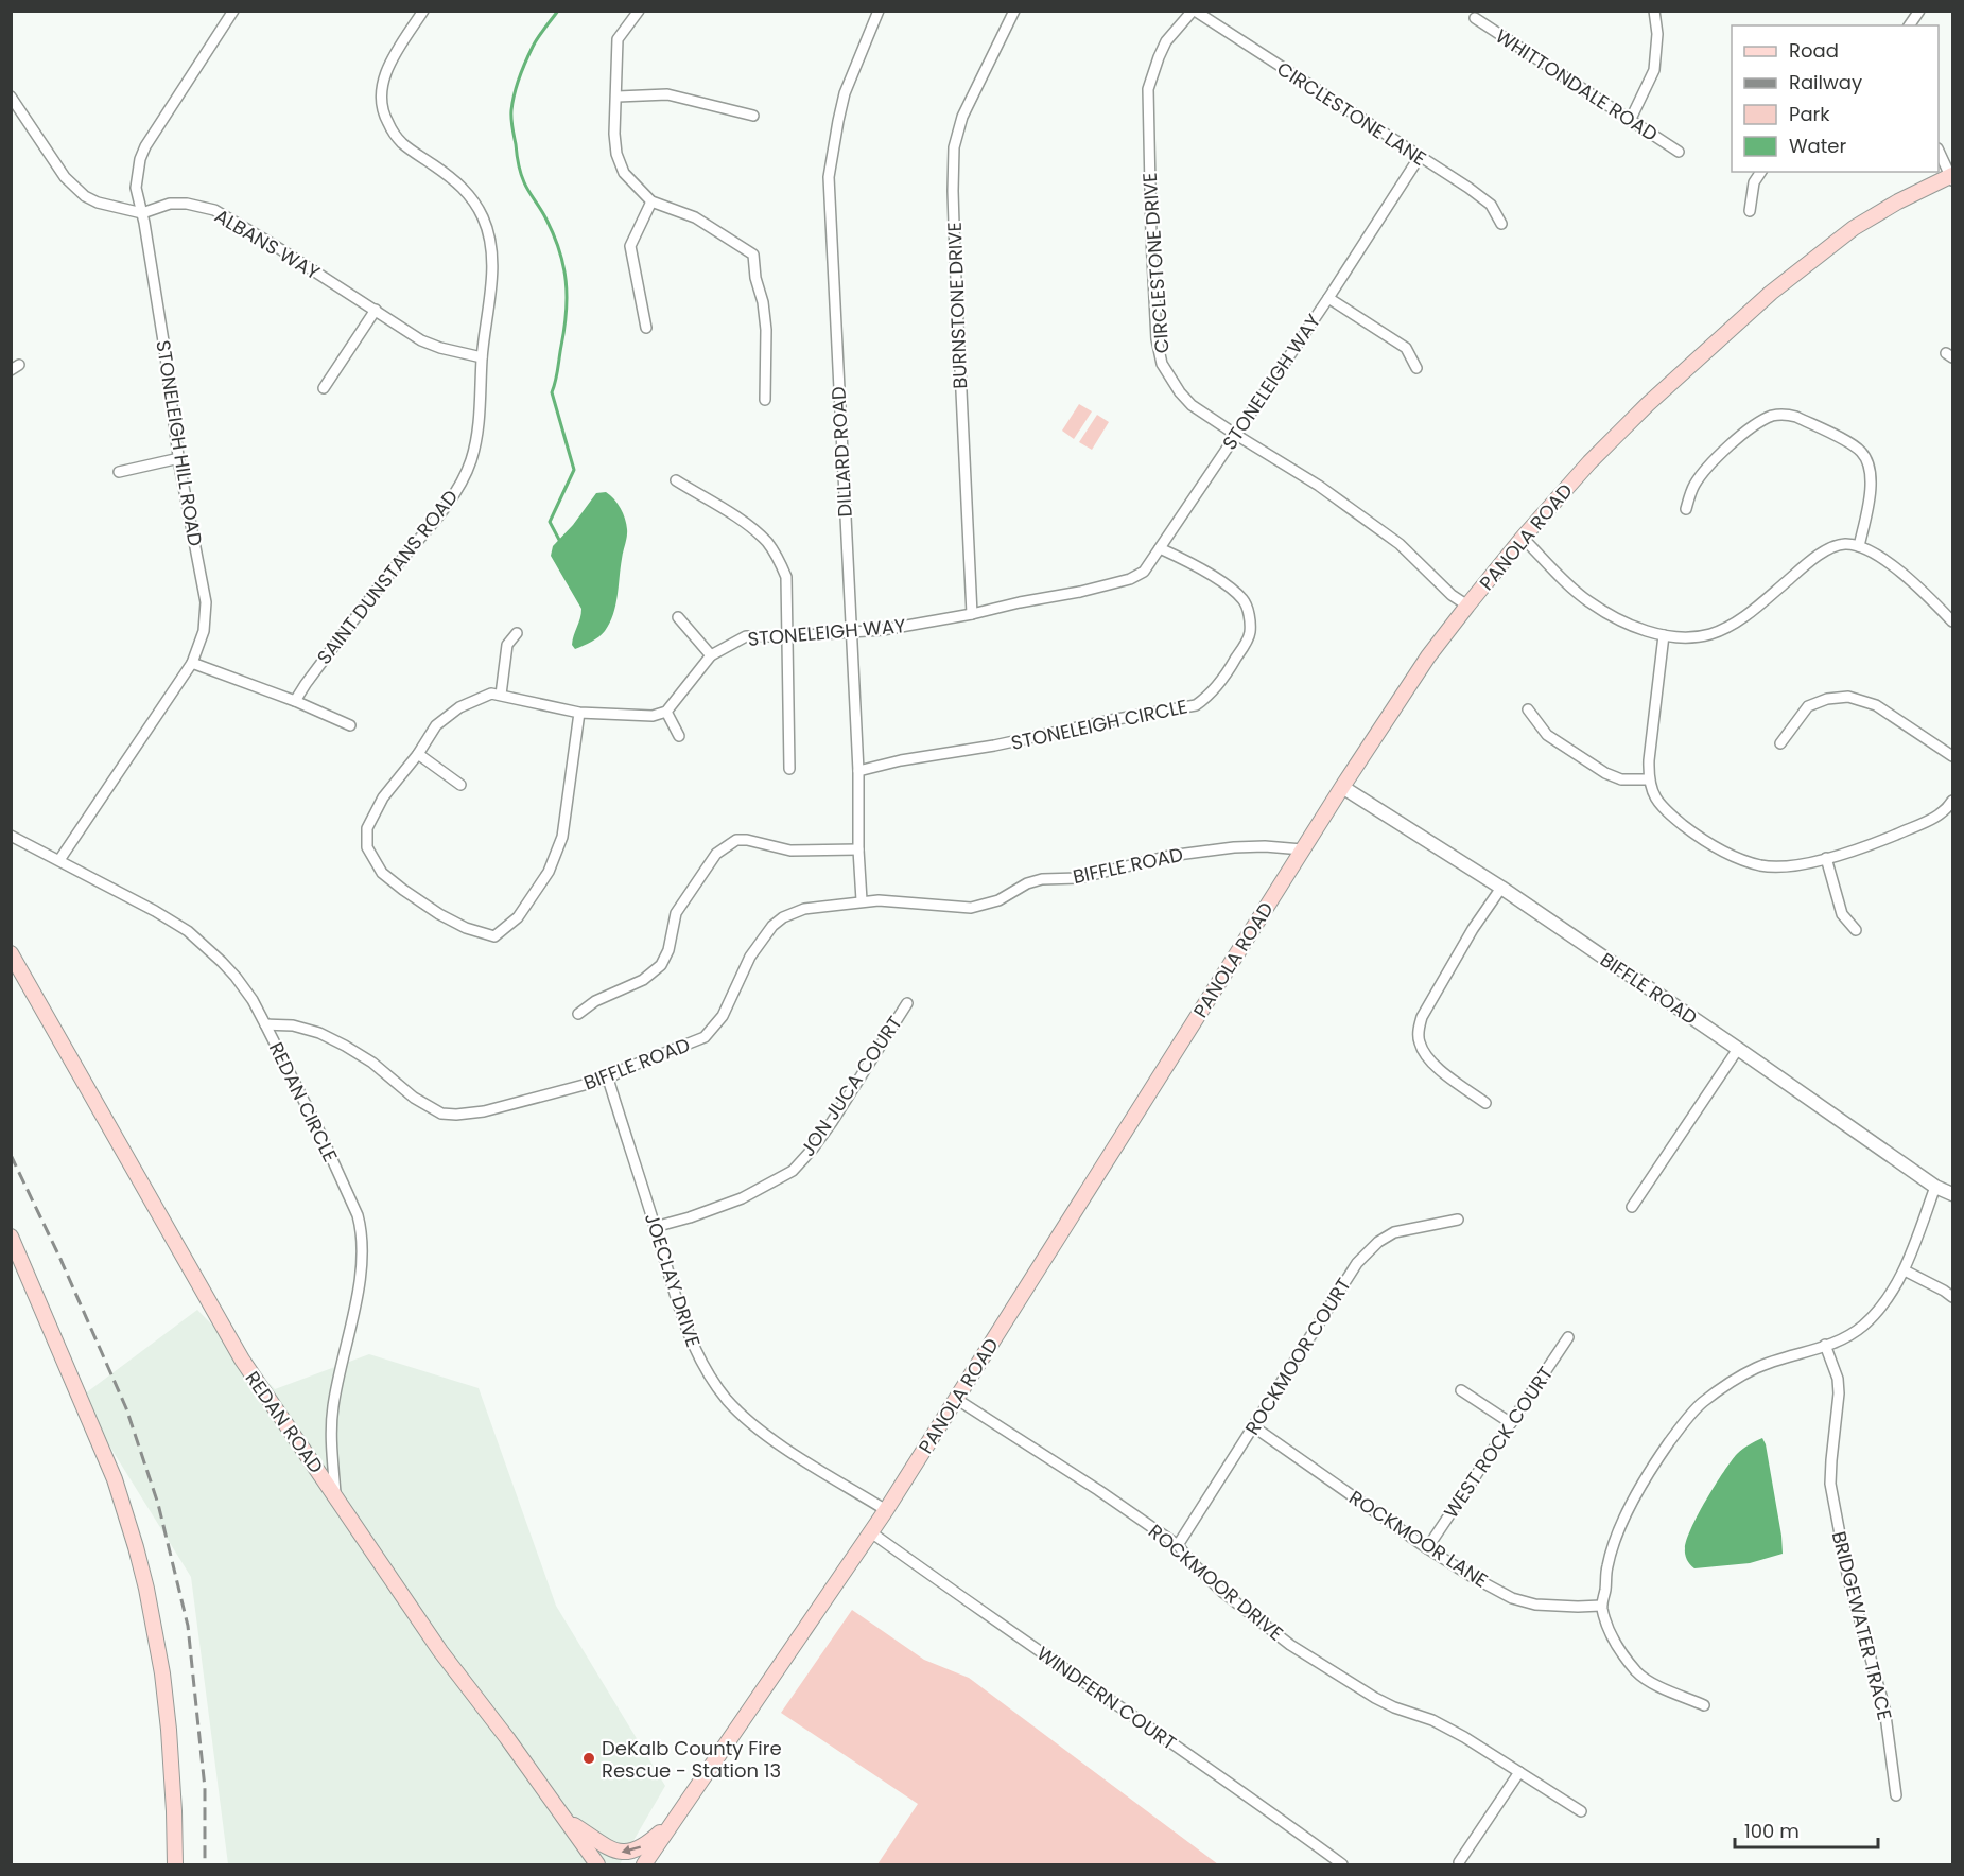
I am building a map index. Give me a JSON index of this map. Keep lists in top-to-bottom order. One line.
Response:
{"streets":{"main road":["PANOLA ROAD","REDAN ROAD"],"street":["WHITTONDALE ROAD","CIRCLESTONE LANE","ALBANS WAY","CIRCLESTONE DRIVE","BURNSTONE DRIVE","STONELEIGH WAY","STONELEIGH HILL ROAD","DILLARD ROAD","SAINT DUNSTANS ROAD","STONELEIGH CIRCLE","BIFFLE ROAD","JON JUCA COURT","REDAN CIRCLE","JOECLAY DRIVE","ROCKMOOR COURT","WEST ROCK COURT","ROCKMOOR LANE","ROCKMOOR DRIVE","BRIDGEWATER TRACE","WINDFERN COURT"]},"crossings":[["CIRCLESTONE LANE","CIRCLESTONE DRIVE"],["CIRCLESTONE LANE","STONELEIGH WAY"],["ALBANS WAY","STONELEIGH HILL ROAD"],["ALBANS WAY","SAINT DUNSTANS ROAD"],["CIRCLESTONE DRIVE","STONELEIGH WAY"],["CIRCLESTONE DRIVE","PANOLA ROAD"],["BURNSTONE DRIVE","STONELEIGH WAY"],["STONELEIGH WAY","DILLARD ROAD"],["STONELEIGH WAY","STONELEIGH CIRCLE"],["STONELEIGH HILL ROAD","REDAN CIRCLE"],["DILLARD ROAD","STONELEIGH CIRCLE"],["DILLARD ROAD","BIFFLE ROAD"],["PANOLA ROAD","BIFFLE ROAD"],["PANOLA ROAD","JOECLAY DRIVE"],["PANOLA ROAD","ROCKMOOR DRIVE"],["PANOLA ROAD","WINDFERN COURT"],["BIFFLE ROAD","REDAN CIRCLE"],["BIFFLE ROAD","JOECLAY DRIVE"],["JON JUCA COURT","JOECLAY DRIVE"],["REDAN CIRCLE","REDAN ROAD"],["ROCKMOOR COURT","ROCKMOOR LANE"],["ROCKMOOR COURT","ROCKMOOR DRIVE"],["WEST ROCK COURT","ROCKMOOR LANE"]],"places":["DeKalb County Fire Rescue - Station 13"],"legend":["Road","Railway","Park","Water"],"scale_bar":"100 m"}
